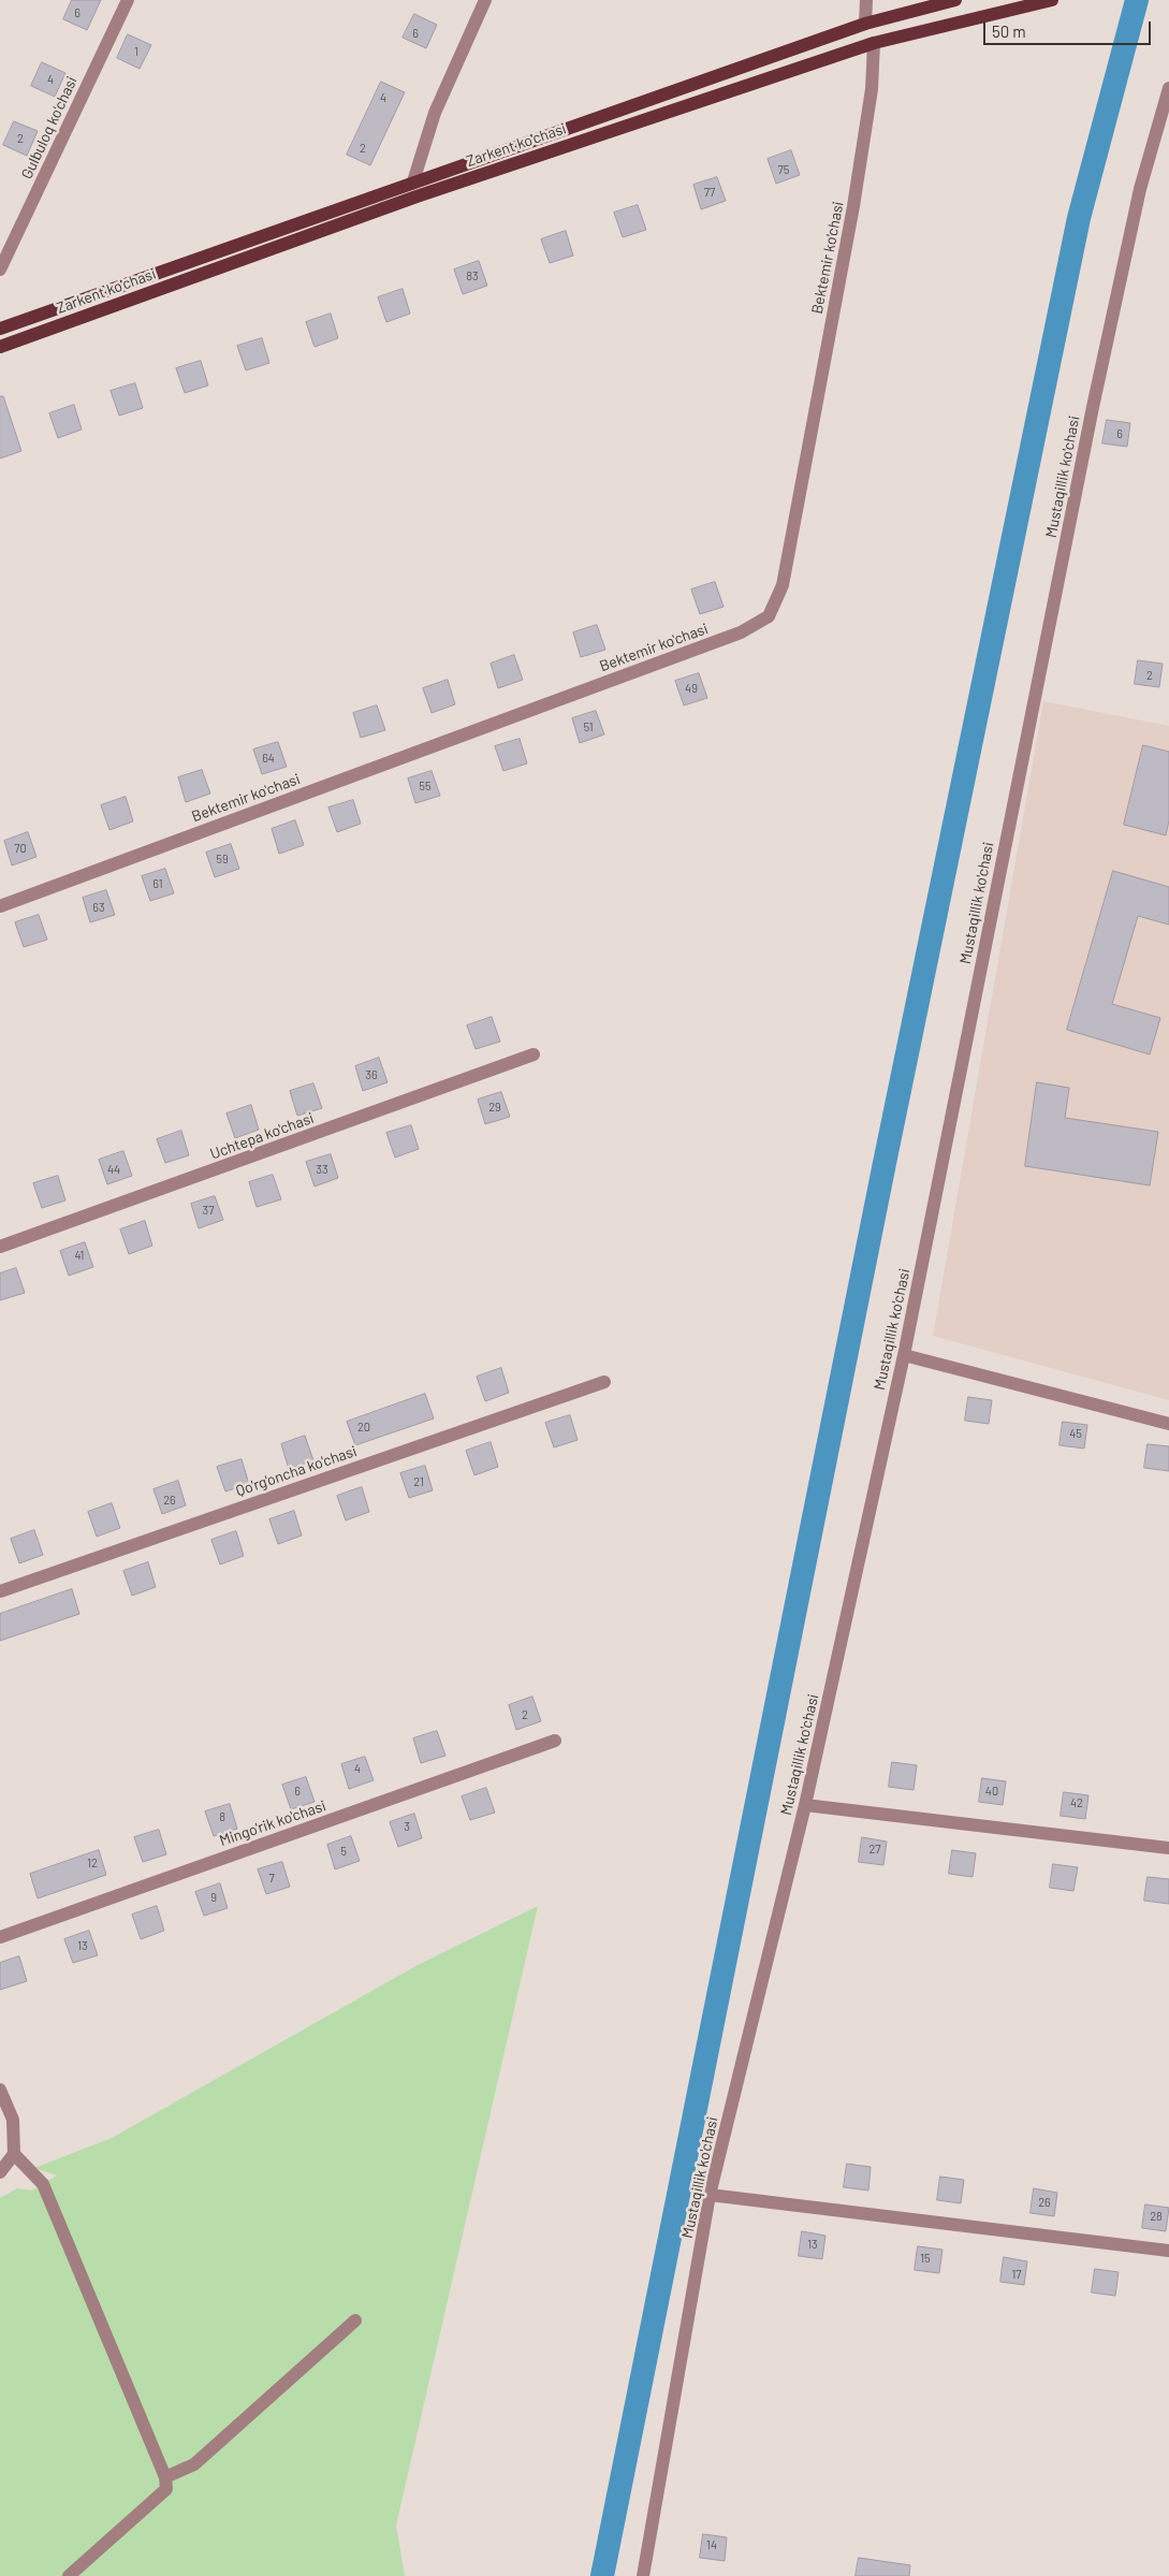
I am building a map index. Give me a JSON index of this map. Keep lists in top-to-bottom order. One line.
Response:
{"streets":{"main road":["Zarkent ko'chasi"],"street":["Gulbuloq ko'chasi","Bektemir ko'chasi","Mustaqillik ko'chasi","Uchtepa ko'chasi","Qo'rg'oncha ko'chasi","Mingo'rik ko'chasi"]},"crossings":[["Zarkent ko'chasi","Bektemir ko'chasi"]],"house_numbers":["6","6","1","4","4","2","2","75","77","83","6","2","49","51","64","55","70","59","61","63","36","29","44","33","37","41","20","45","21","26","2","4","6","40","42","8","3","27","5","12","7","9","13","26","28","13","15","17","14"],"scale_bar":"50 m"}
